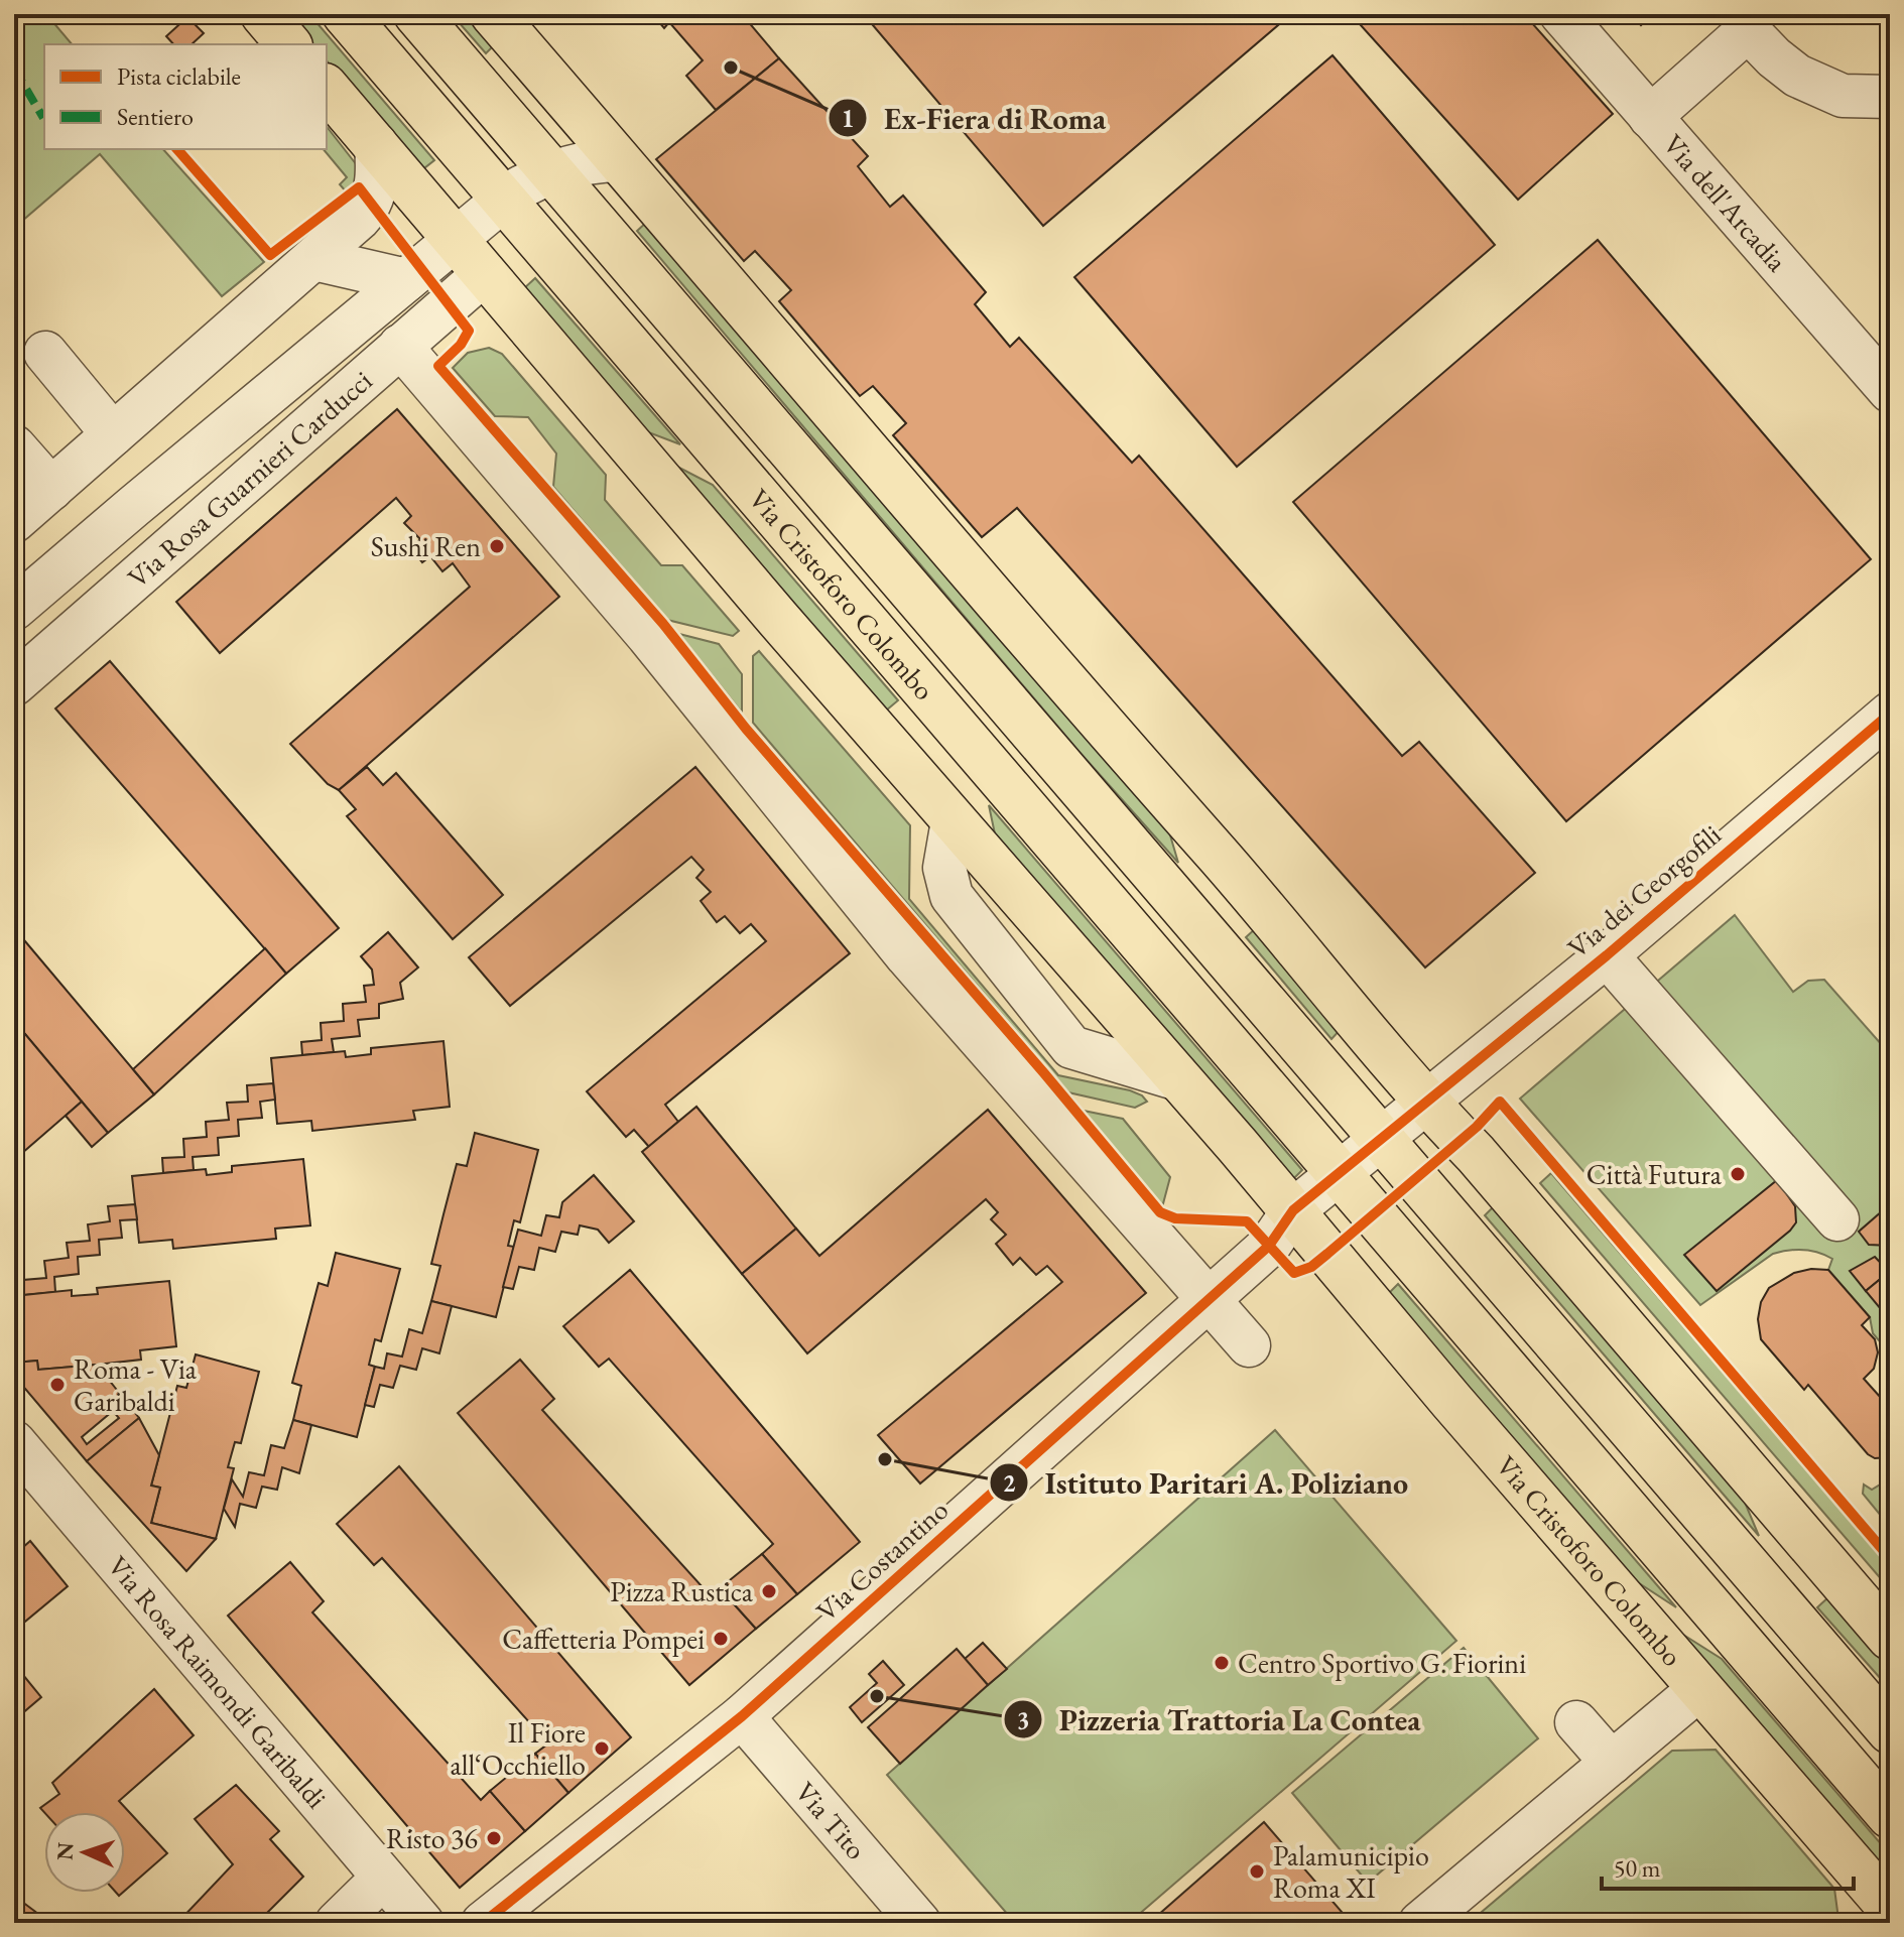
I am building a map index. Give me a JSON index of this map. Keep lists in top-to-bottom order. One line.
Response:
{"streets":{"main road":["Via Cristoforo Colombo"],"street":["Via dell'Arcadia","Via Rosa Guarnieri Carducci","Via dei Georgofili","Via Costantino","Via Rosa Raimondi Garibaldi","Via Tito"]},"crossings":[["Via Rosa Guarnieri Carducci","Via Cristoforo Colombo"],["Via Cristoforo Colombo","Via Costantino"],["Via Costantino","Via Tito"]],"places":["Ex-Fiera di Roma","Sushi Ren","Città Futura","Roma - Via Garibaldi","Istituto Paritari A. Poliziano","Pizza Rustica","Caffetteria Pompei","Centro Sportivo G. Fiorini","Pizzeria Trattoria La Contea","Il Fiore all‘Occhiello","Risto 36","Palamunicipio Roma XI"],"legend":["Pista ciclabile","Sentiero"],"scale_bar":"50 m","north":"left"}
